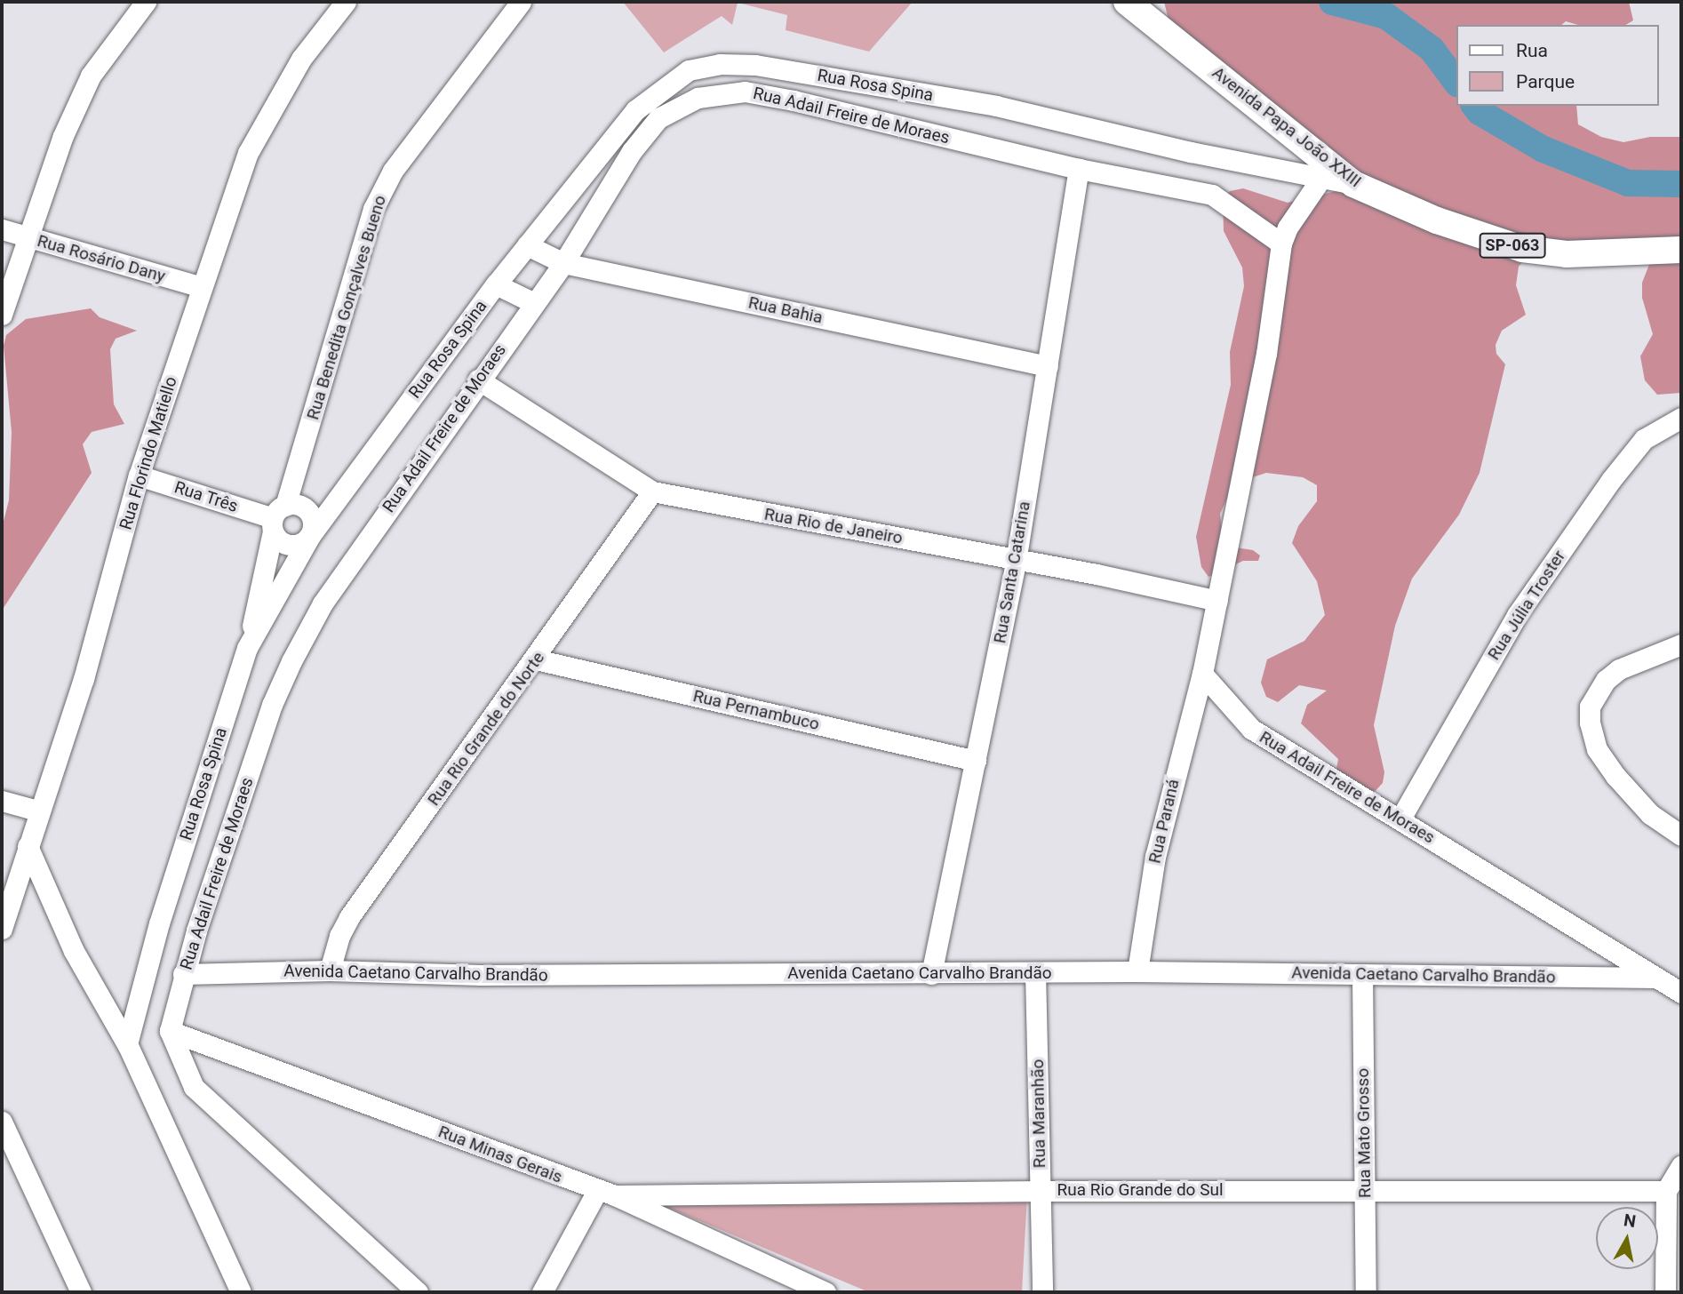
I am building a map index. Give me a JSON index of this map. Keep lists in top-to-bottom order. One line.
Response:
{"streets":{"main road":["Avenida Papa João XXIII","SP-063"],"street":["Rua Rosa Spina","Rua Adail Freire de Moraes","Rua Rosário Dany","Rua Benedita Gonçalves Bueno","Rua Bahia","Rua Florindo Matiello","Rua Três","Rua Rio de Janeiro","Rua Santa Catarina","Rua Júlia Troster","Rua Pernambuco","Rua Rio Grande do Norte","Rua Paraná","Avenida Caetano Carvalho Brandão","Rua Maranhão","Rua Mato Grosso","Rua Minas Gerais","Rua Rio Grande do Sul"]},"crossings":[["Rua Rosa Spina","Avenida Papa João XXIII"],["Rua Rosa Spina","Rua Benedita Gonçalves Bueno"],["Rua Rosa Spina","Rua Bahia"],["Rua Rosa Spina","Rua Três"],["Rua Adail Freire de Moraes","Rua Bahia"],["Rua Adail Freire de Moraes","Rua Rio de Janeiro"],["Rua Adail Freire de Moraes","Rua Santa Catarina"],["Rua Adail Freire de Moraes","Rua Júlia Troster"],["Rua Adail Freire de Moraes","Rua Paraná"],["Rua Adail Freire de Moraes","Avenida Caetano Carvalho Brandão"],["Rua Adail Freire de Moraes","Rua Minas Gerais"],["Rua Rosário Dany","Rua Florindo Matiello"],["Rua Benedita Gonçalves Bueno","Rua Três"],["Rua Bahia","Rua Santa Catarina"],["Rua Florindo Matiello","Rua Três"],["Rua Rio de Janeiro","Rua Santa Catarina"],["Rua Rio de Janeiro","Rua Rio Grande do Norte"],["Rua Santa Catarina","Rua Pernambuco"],["Rua Santa Catarina","Avenida Caetano Carvalho Brandão"],["Rua Pernambuco","Rua Rio Grande do Norte"],["Rua Rio Grande do Norte","Avenida Caetano Carvalho Brandão"],["Rua Paraná","Avenida Caetano Carvalho Brandão"],["Avenida Caetano Carvalho Brandão","Rua Maranhão"],["Avenida Caetano Carvalho Brandão","Rua Mato Grosso"],["Rua Maranhão","Rua Rio Grande do Sul"],["Rua Mato Grosso","Rua Rio Grande do Sul"],["Rua Minas Gerais","Rua Rio Grande do Sul"]],"legend":["Rua","Parque"],"north":"top"}
